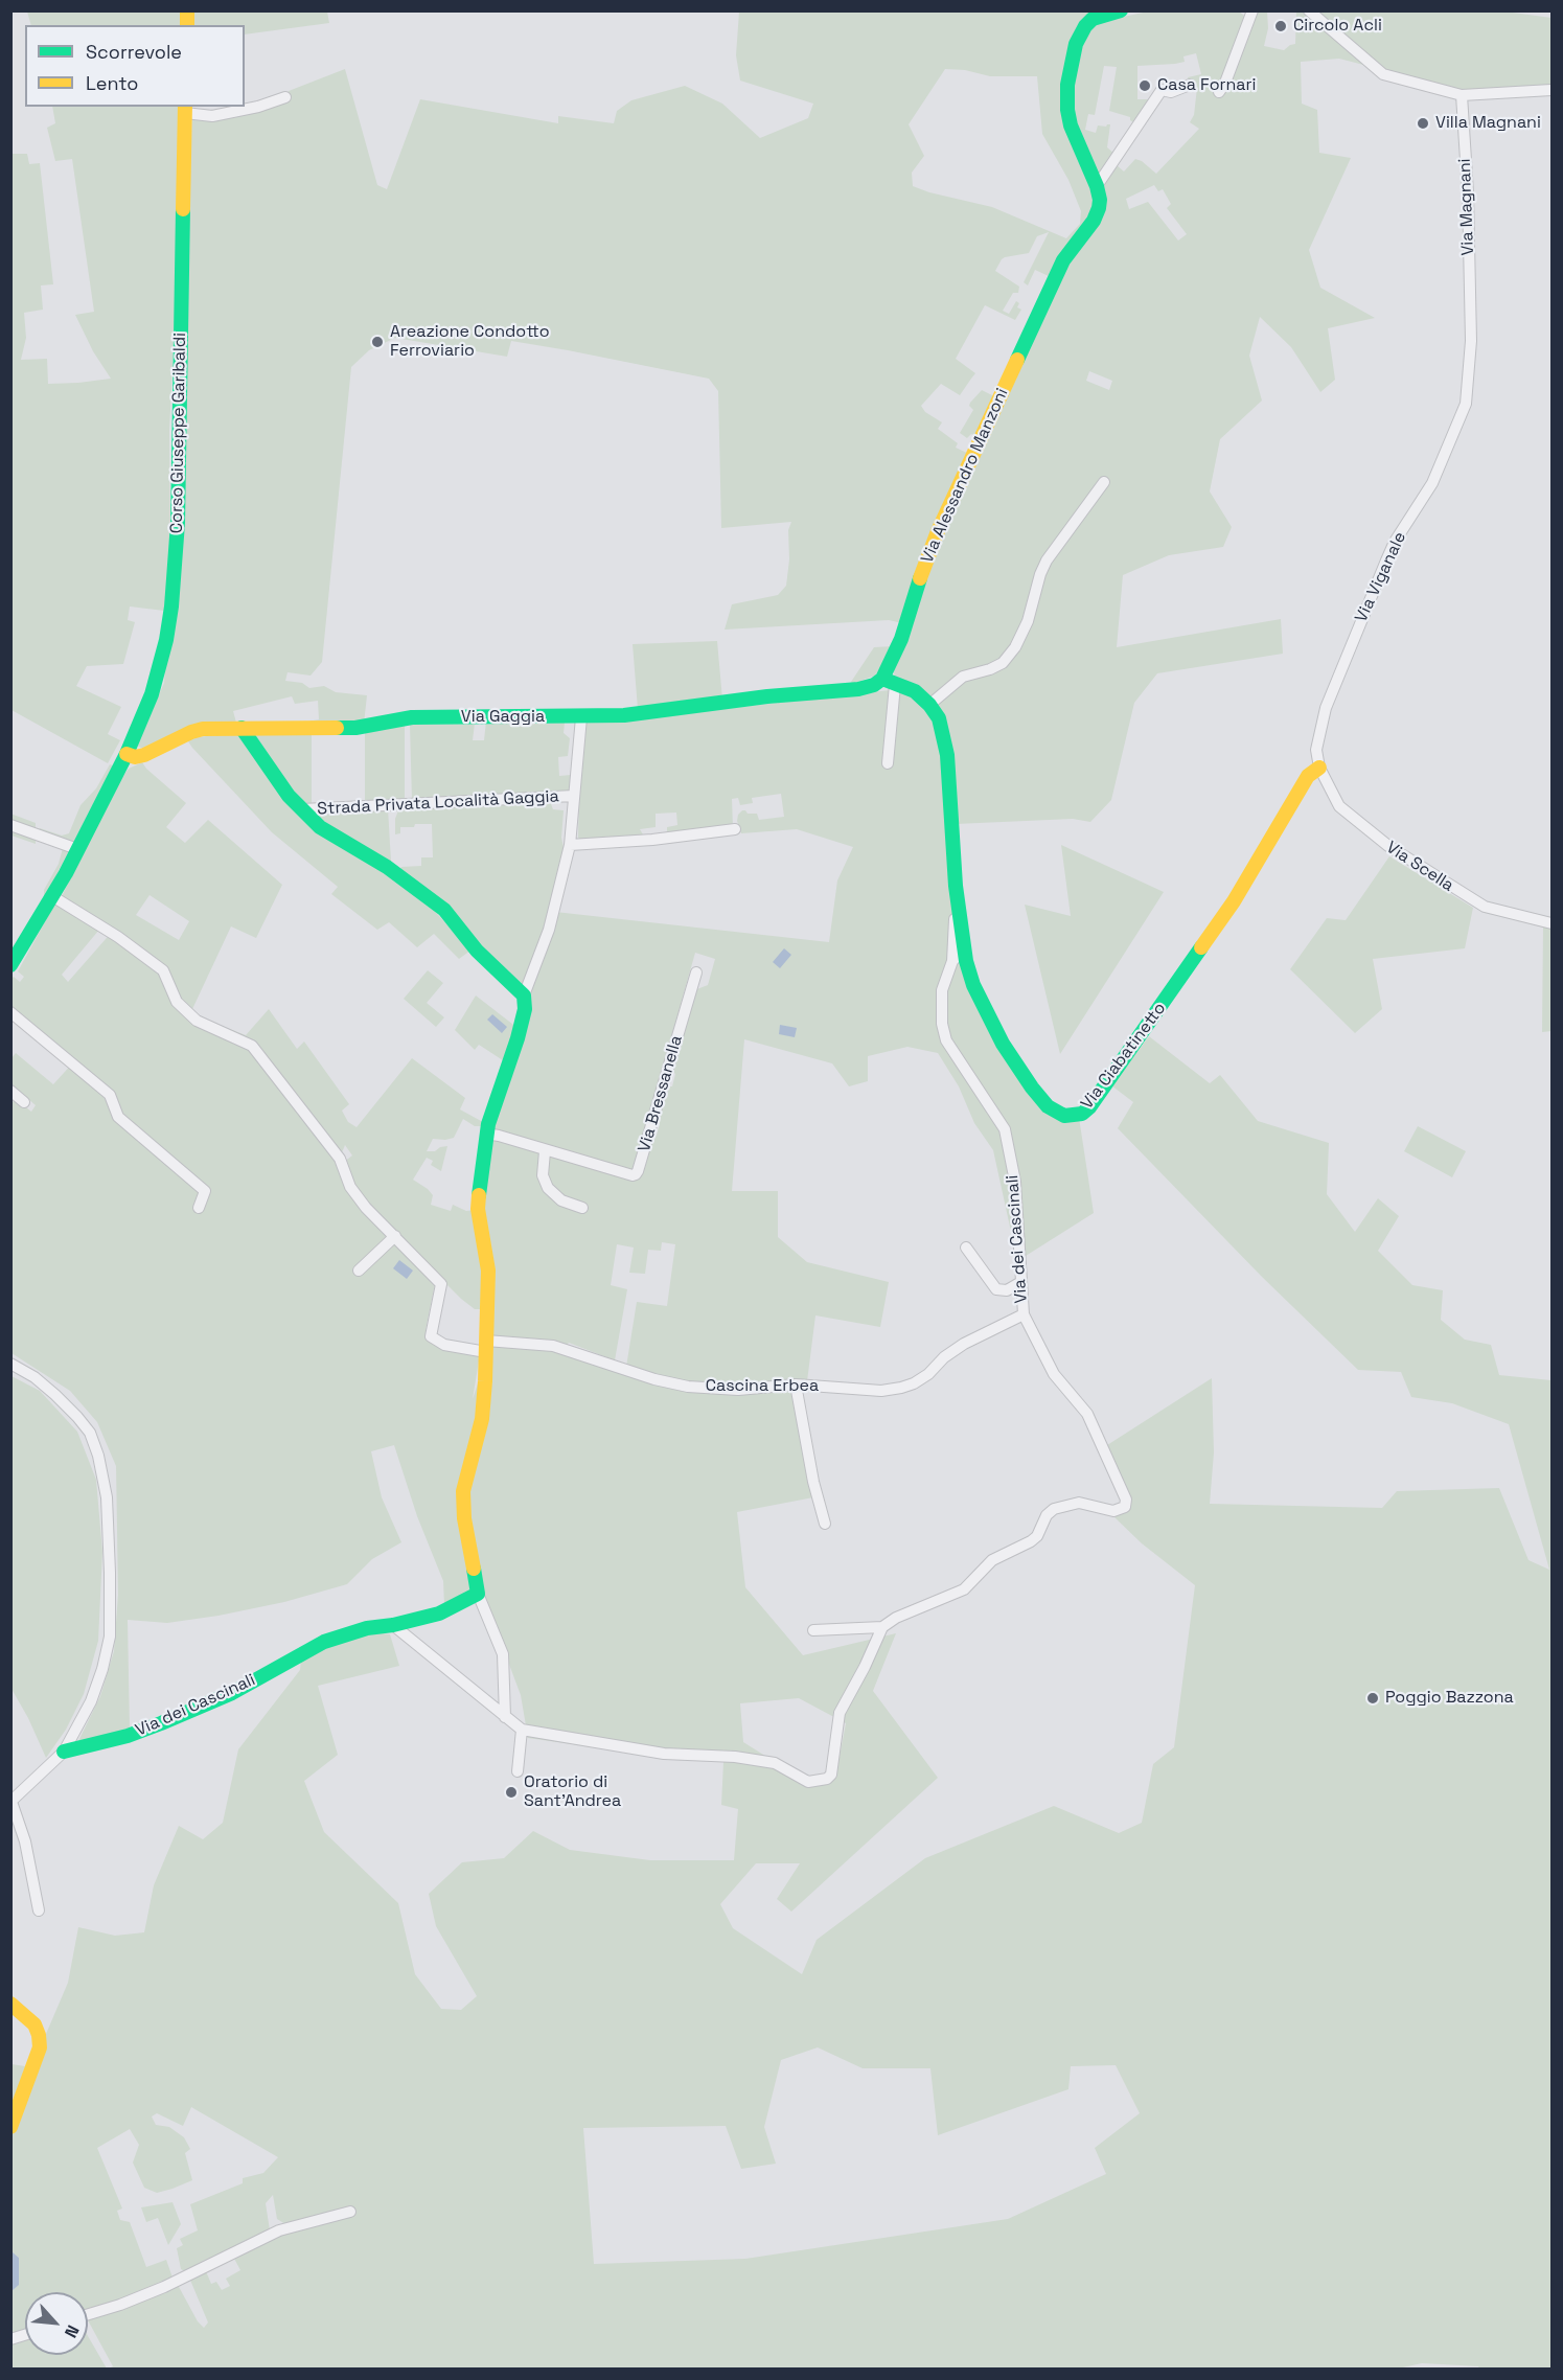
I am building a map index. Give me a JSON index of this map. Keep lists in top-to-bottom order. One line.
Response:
{"streets":{"street":["Via Magnani","Corso Giuseppe Garibaldi","Via Alessandro Manzoni","Via Viganale","Via Gaggia","Strada Privata Località Gaggia","Via Scella","Via Ciabatinetto","Via Bressanella","Via dei Cascinali","Cascina Erbea"]},"crossings":[["Via Magnani","Via Viganale"],["Corso Giuseppe Garibaldi","Via Gaggia"],["Via Alessandro Manzoni","Via Gaggia"],["Via Viganale","Via Scella"],["Via Viganale","Via Ciabatinetto"],["Via Gaggia","Strada Privata Località Gaggia"],["Via Scella","Via Ciabatinetto"],["Via Ciabatinetto","Via dei Cascinali"],["Via dei Cascinali","Cascina Erbea"]],"places":["Circolo Acli","Casa Fornari","Villa Magnani","Areazione Condotto Ferroviario","Poggio Bazzona","Oratorio di Sant'Andrea"],"legend":["Scorrevole","Lento"],"north":"bottom right"}
